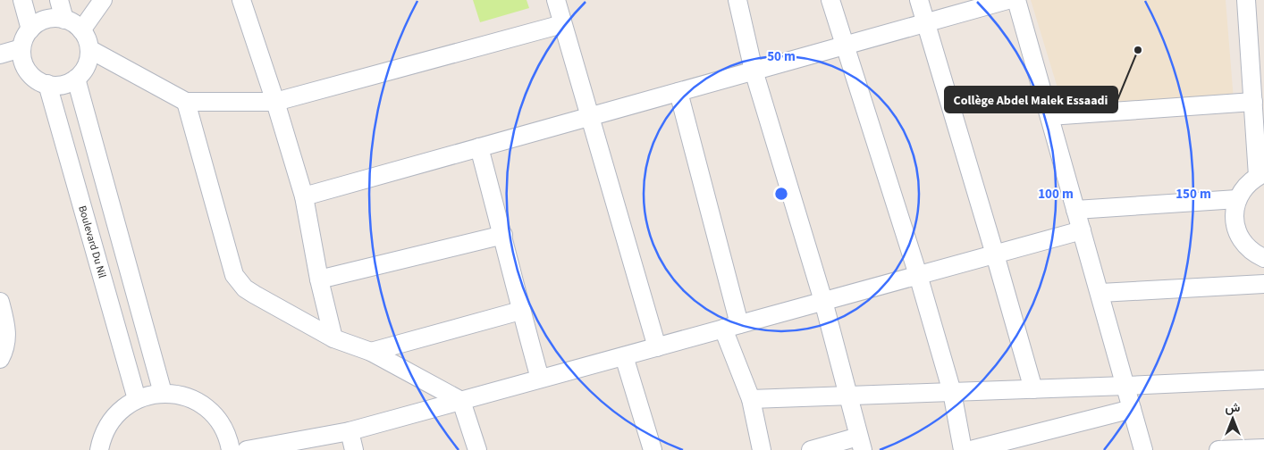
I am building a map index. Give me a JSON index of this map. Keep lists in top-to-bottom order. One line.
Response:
{"streets":{"street":["Boulevard Du Nil"]},"places":["Collège Abdel Malek Essaadi"],"north":"top","rings":["50 m","100 m","150 m"]}
